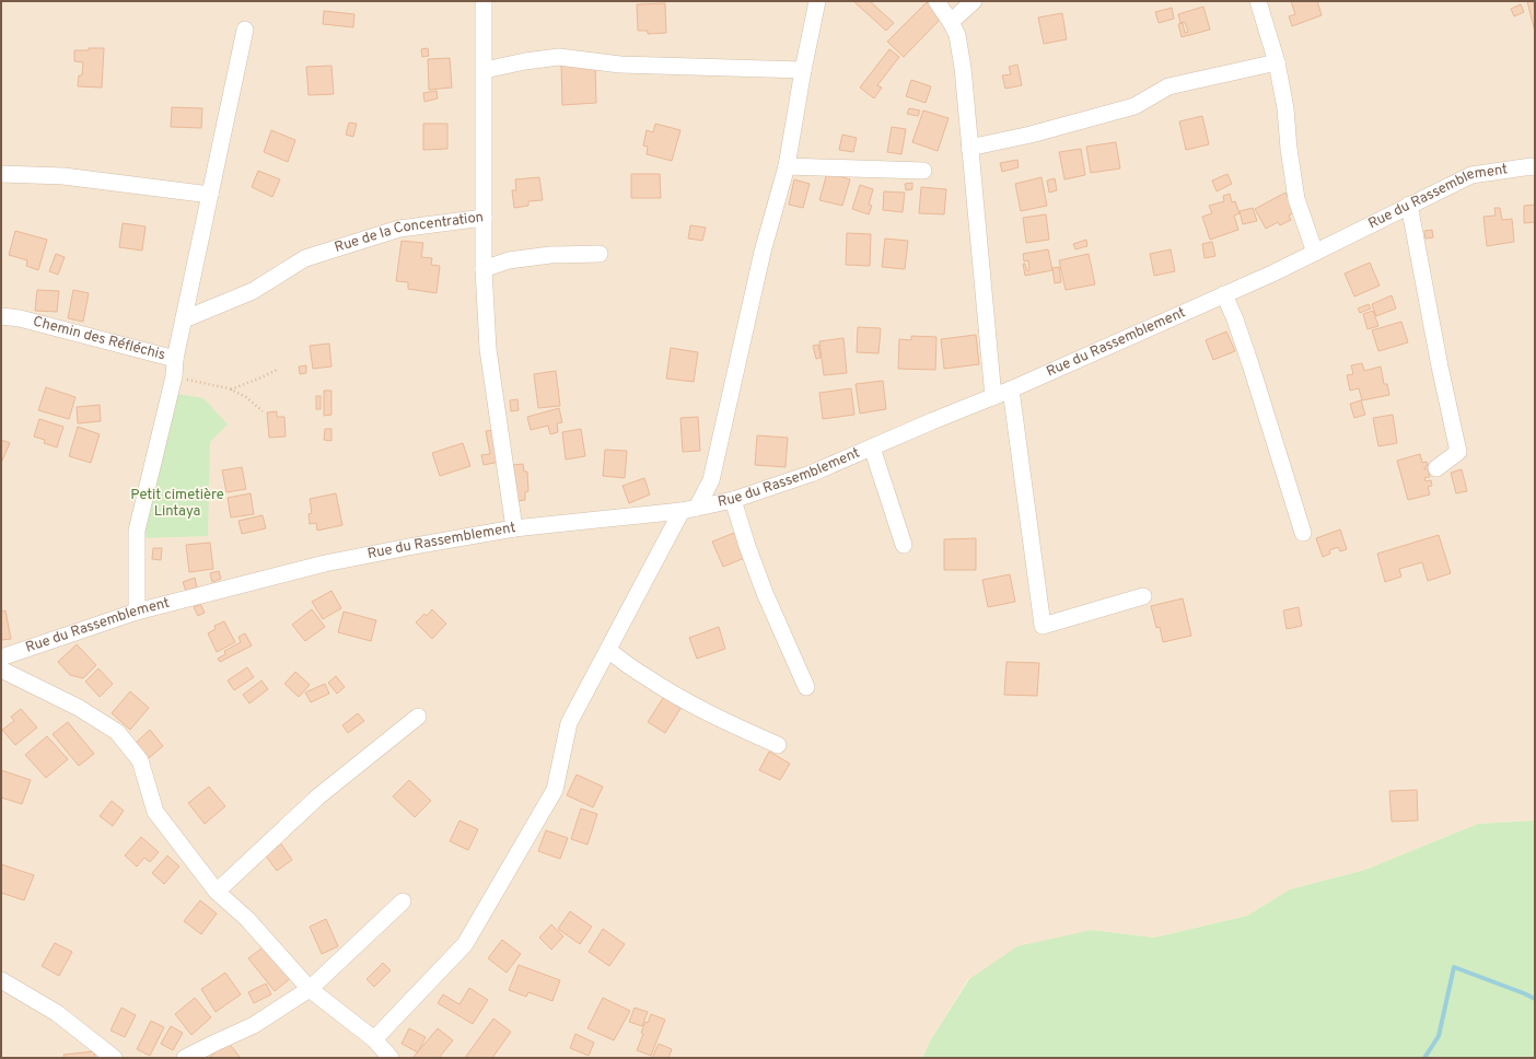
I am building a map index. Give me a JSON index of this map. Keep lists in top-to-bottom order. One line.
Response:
{"streets":{"street":["Rue du Rassemblement","Rue de la Concentration","Chemin des Réfléchis"]},"crossings":[["Rue du Rassemblement","Rue de la Concentration"],["Rue du Rassemblement","Chemin des Réfléchis"]],"parks":["Petit cimetière Lintaya"]}
